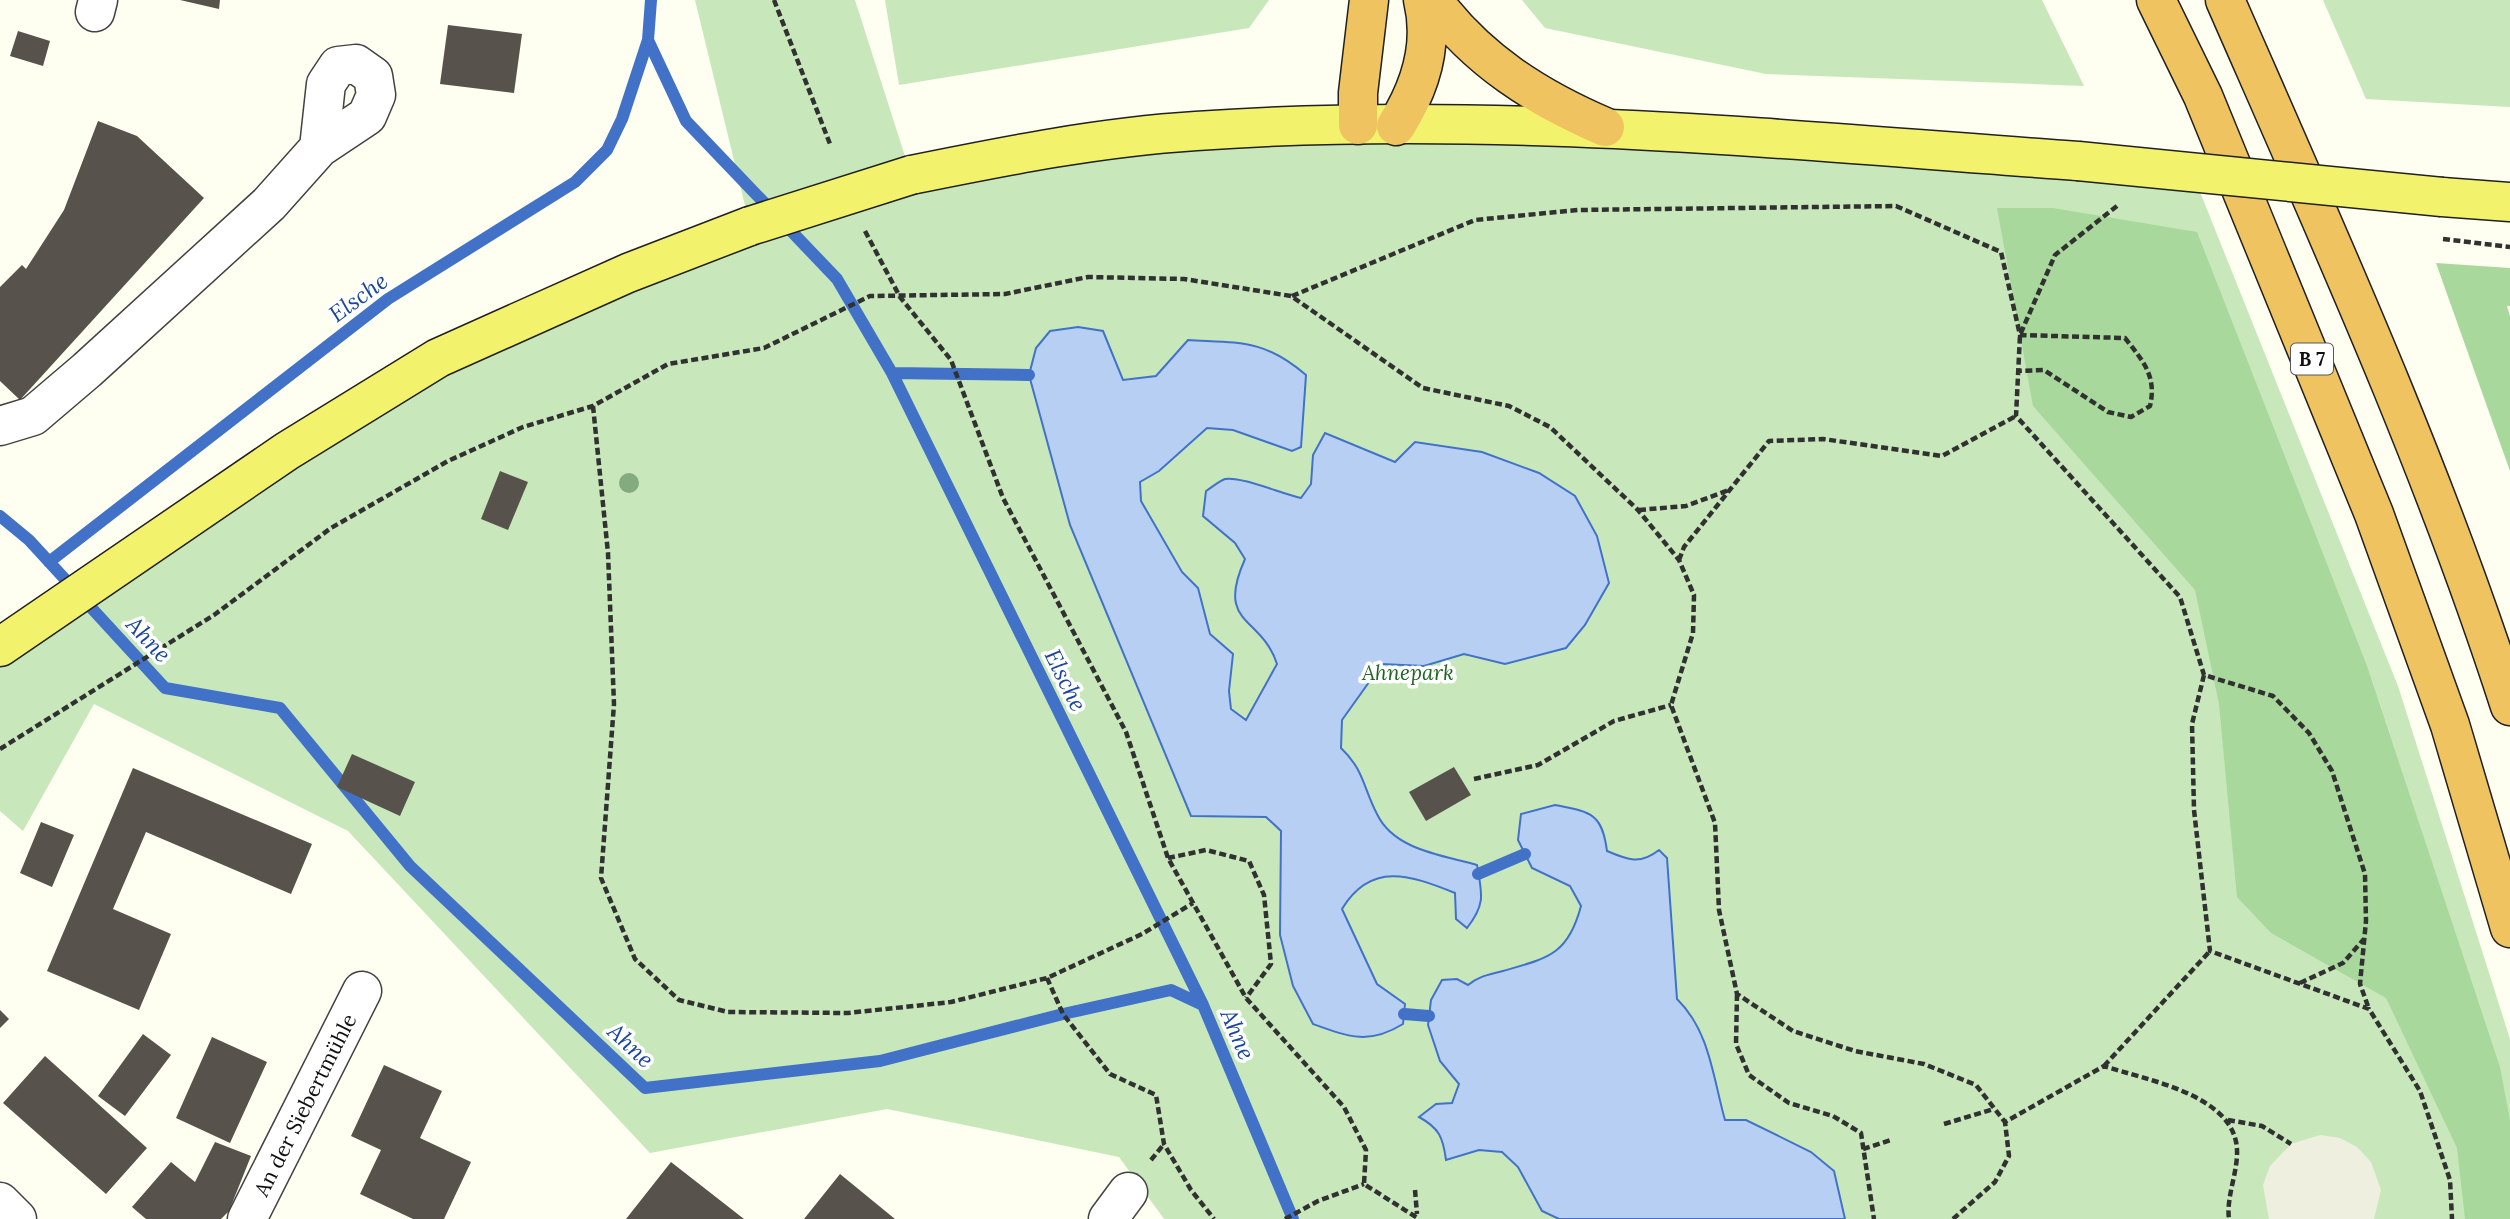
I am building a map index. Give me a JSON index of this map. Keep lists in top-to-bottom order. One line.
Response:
{"streets":{"highway":["B 7"],"street":["An der Siebertmühle"]},"water":["Elsche","Ahne"],"parks":["Ahnepark"]}
